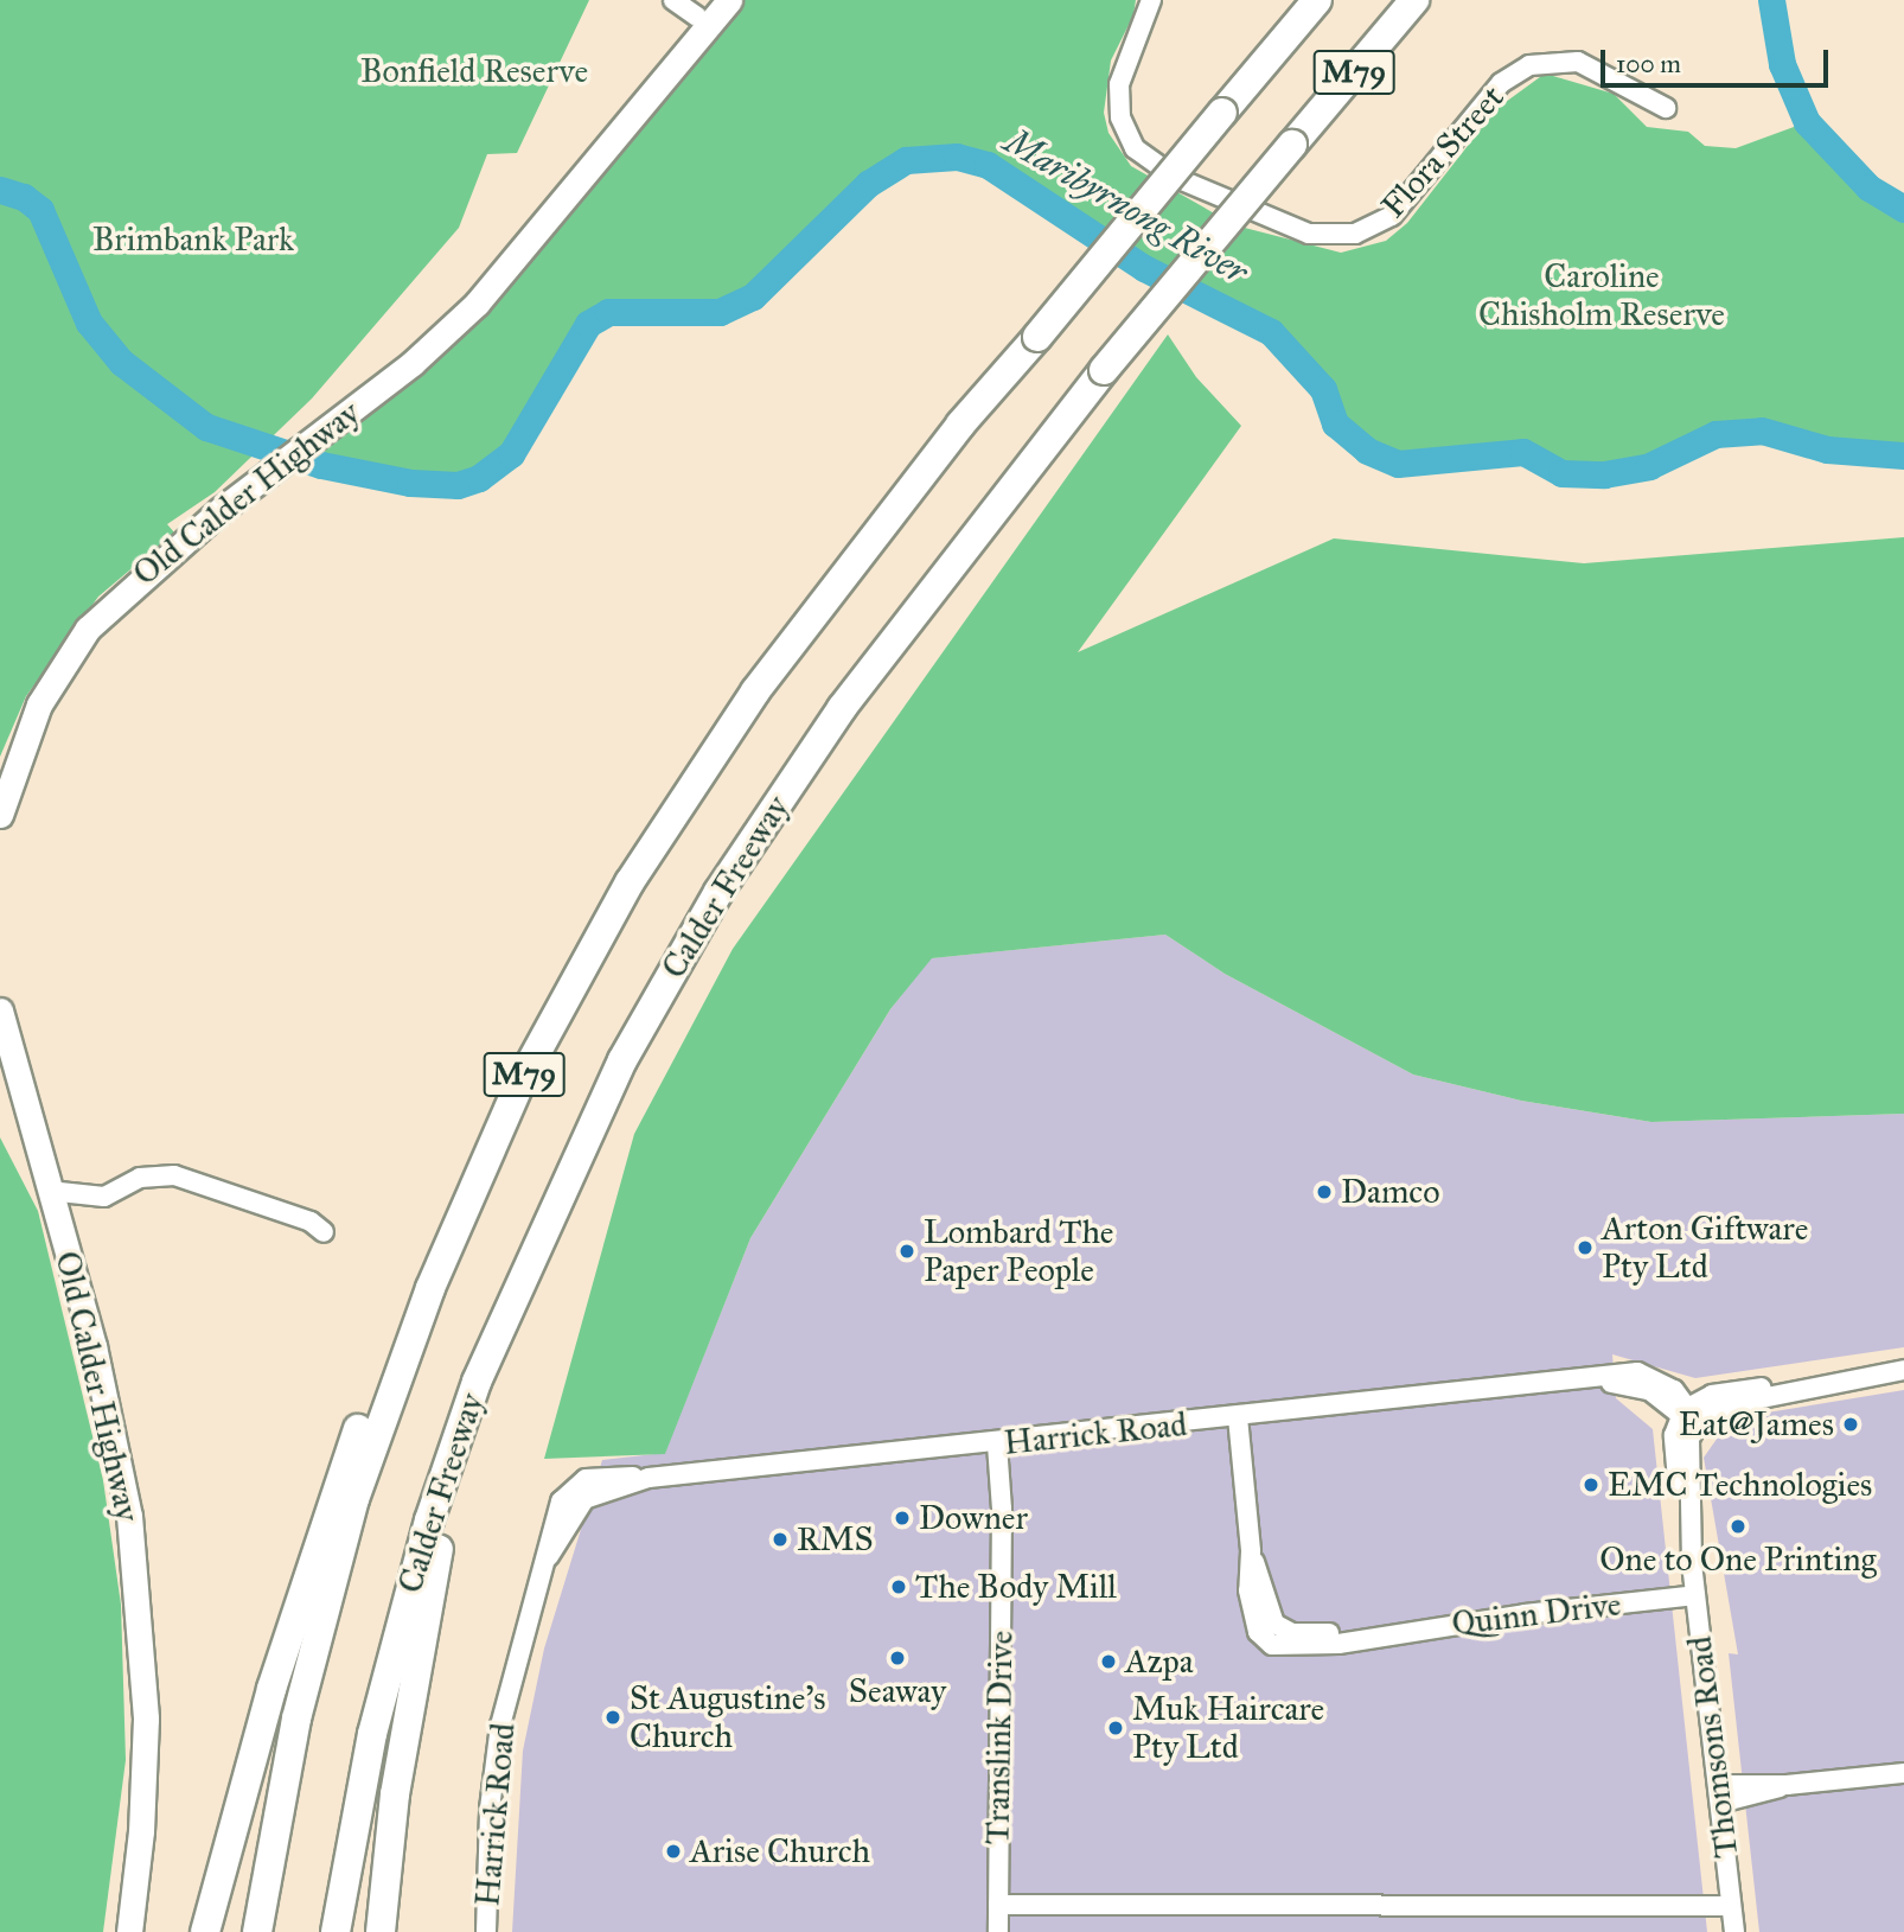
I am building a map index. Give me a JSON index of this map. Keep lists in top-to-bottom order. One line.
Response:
{"streets":{"highway":["M79","Calder Freeway"],"main road":["Old Calder Highway"],"street":["Flora Street","Harrick Road","Quinn Drive","Translink Drive","Thomsons Road"]},"crossings":[["Harrick Road","Quinn Drive"],["Harrick Road","Translink Drive"],["Harrick Road","Thomsons Road"],["Quinn Drive","Thomsons Road"]],"water":["Maribyrnong River"],"parks":["Bonfield Reserve","Brimbank Park","Caroline Chisholm Reserve"],"places":["Damco","Arton Giftware Pty Ltd","Lombard The Paper People","Eat@James","EMC Technologies","Downer","One to One Printing","RMS","The Body Mill","Seaway","Azpa","St Augustine's Church","Muk Haircare Pty Ltd","Arise Church"],"scale_bar":"100 m"}
